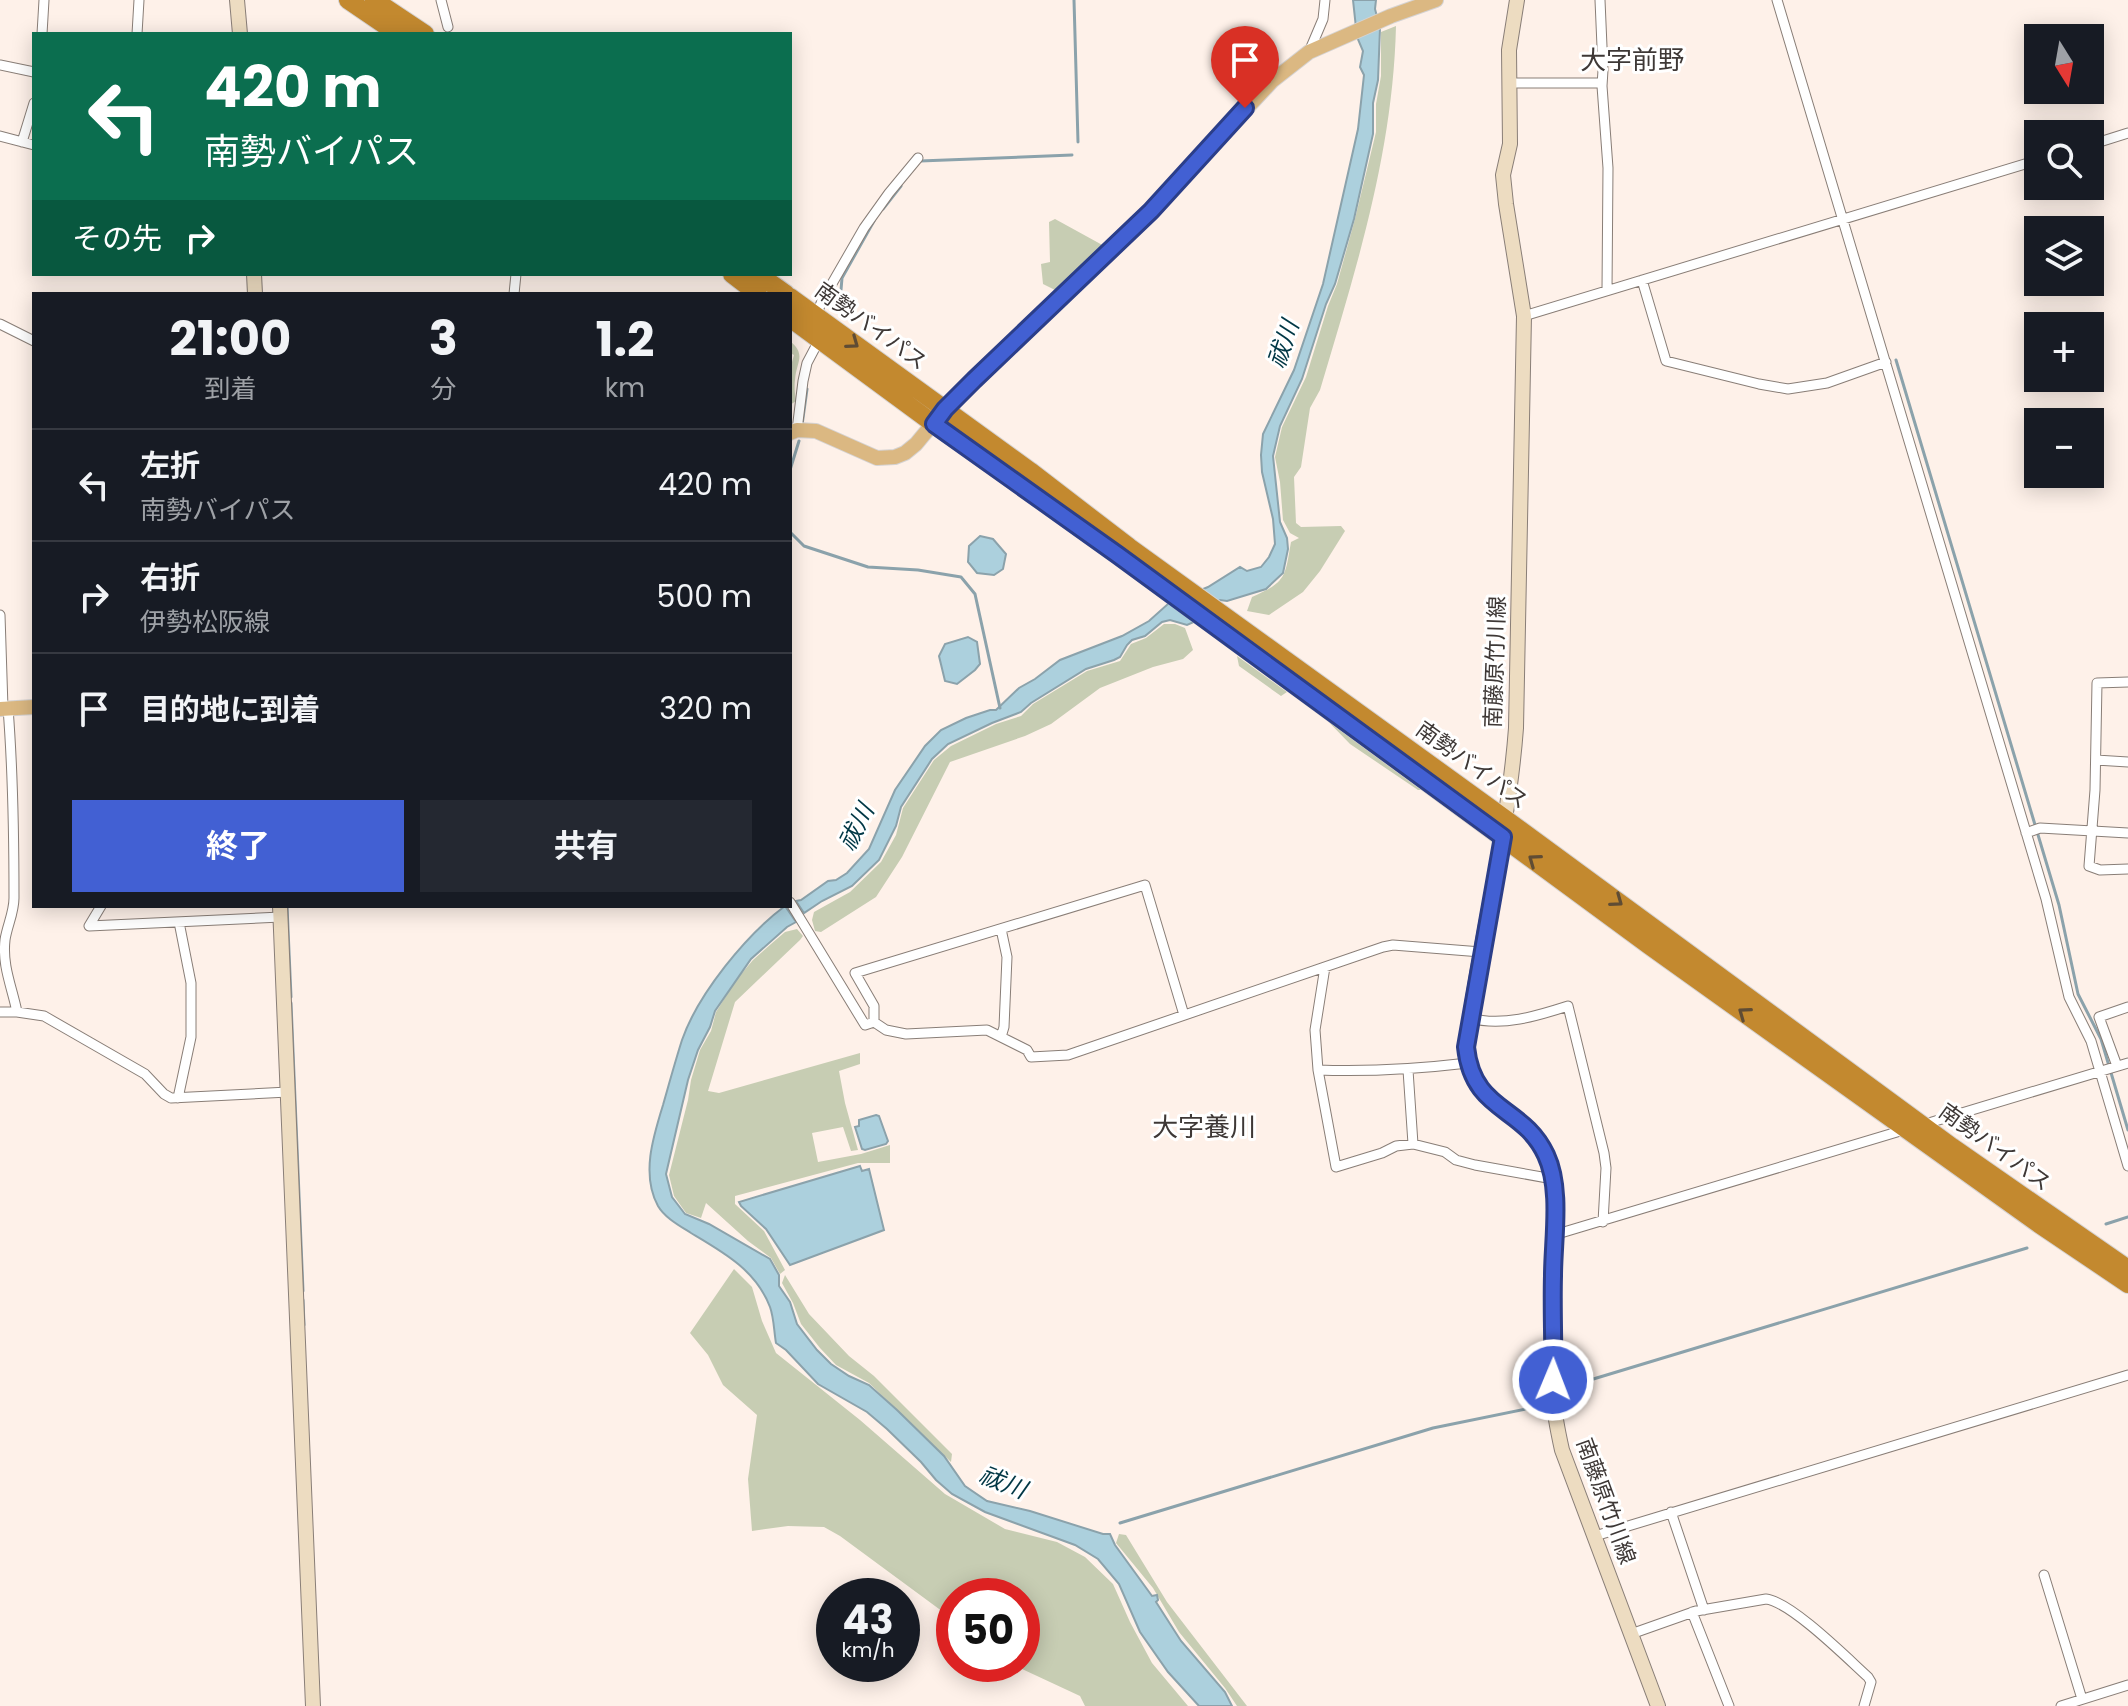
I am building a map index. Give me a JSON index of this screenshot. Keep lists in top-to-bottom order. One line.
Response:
{"streets":{"highway":["南勢バイパス"],"main road":["南藤原竹川線"]},"crossings":[["南勢バイパス","南藤原竹川線"]],"districts":["大字前野","大字養川"],"water":["祓川"],"north":"bottom","page":{"map_buttons":["+","−"],"turn":["420 m","南勢バイパス"],"then":"その先","eta":["21:00","到着","3","分","1.2","km"],"list":[{"name":"左折","note":"南勢バイパス","value":"420 m"},{"name":"右折","note":"伊勢松阪線","value":"500 m"},{"name":"目的地に到着","value":"320 m"}],"buttons":["終了","共有"],"speed":"43 km/h","limit":"50"}}
